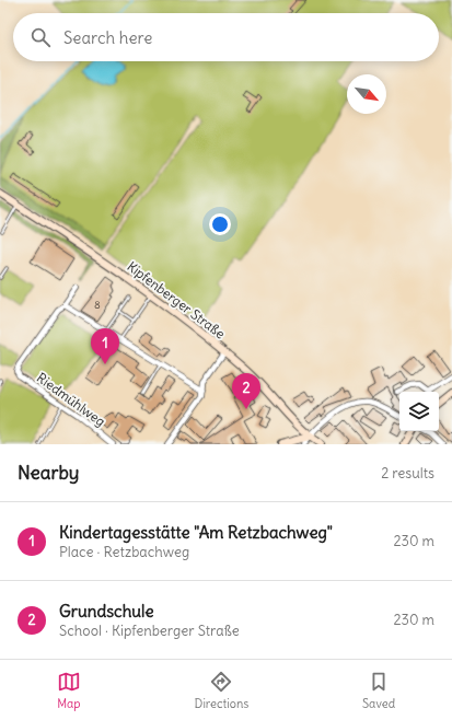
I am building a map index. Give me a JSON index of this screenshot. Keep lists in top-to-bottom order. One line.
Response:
{"streets":{"street":["Kipfenberger Straße","Riedmühlweg"]},"house_numbers":["8"],"north":"bottom right","page":{"search":"Search here","pins":["1","2"],"heading":["Nearby","2 results"],"list":[{"mark":"1","name":"Kindertagesstätte \"Am Retzbachweg\"","note":"Place · Retzbachweg","value":"230 m"},{"mark":"2","name":"Grundschule","note":"School · Kipfenberger Straße","value":"230 m"}],"nav":["Map","Directions","Saved"]}}
